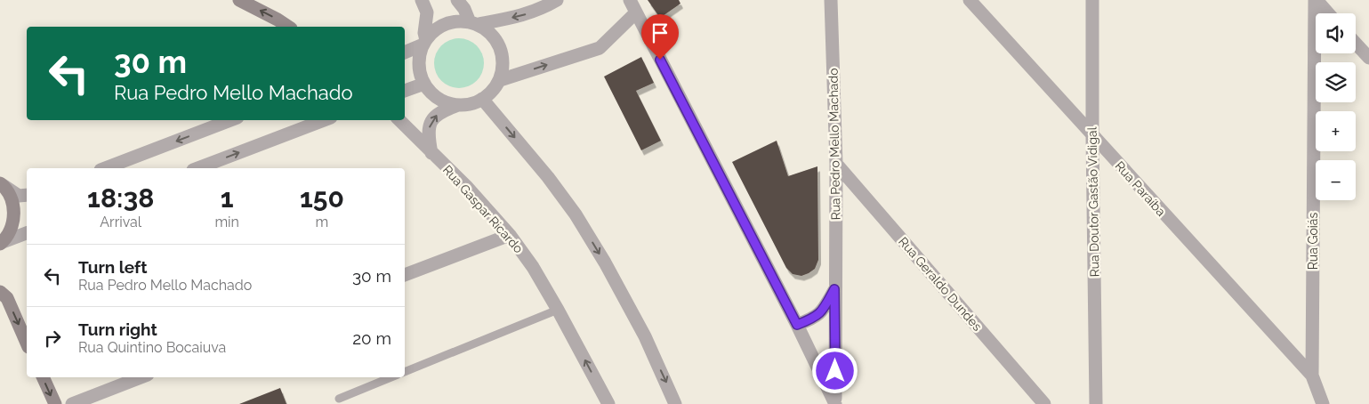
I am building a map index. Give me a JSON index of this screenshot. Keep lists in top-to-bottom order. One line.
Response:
{"streets":{"street":["Rua Pedro Mello Machado","Rua Paraíba","Rua Doutor Gastão Vidigal","Rua Gaspar Ricardo","Rua Goiás","Rua Geraldo Dundes"]},"crossings":[["Rua Pedro Mello Machado","Rua Geraldo Dundes"],["Rua Paraíba","Rua Doutor Gastão Vidigal"],["Rua Paraíba","Rua Goiás"]],"page":{"map_buttons":["+","−"],"turn":["30 m","Rua Pedro Mello Machado"],"eta":["18:38","Arrival","1","min","150","m"],"list":[{"name":"Turn left","note":"Rua Pedro Mello Machado","value":"30 m"},{"name":"Turn right","note":"Rua Quintino Bocaiuva","value":"20 m"}]}}
